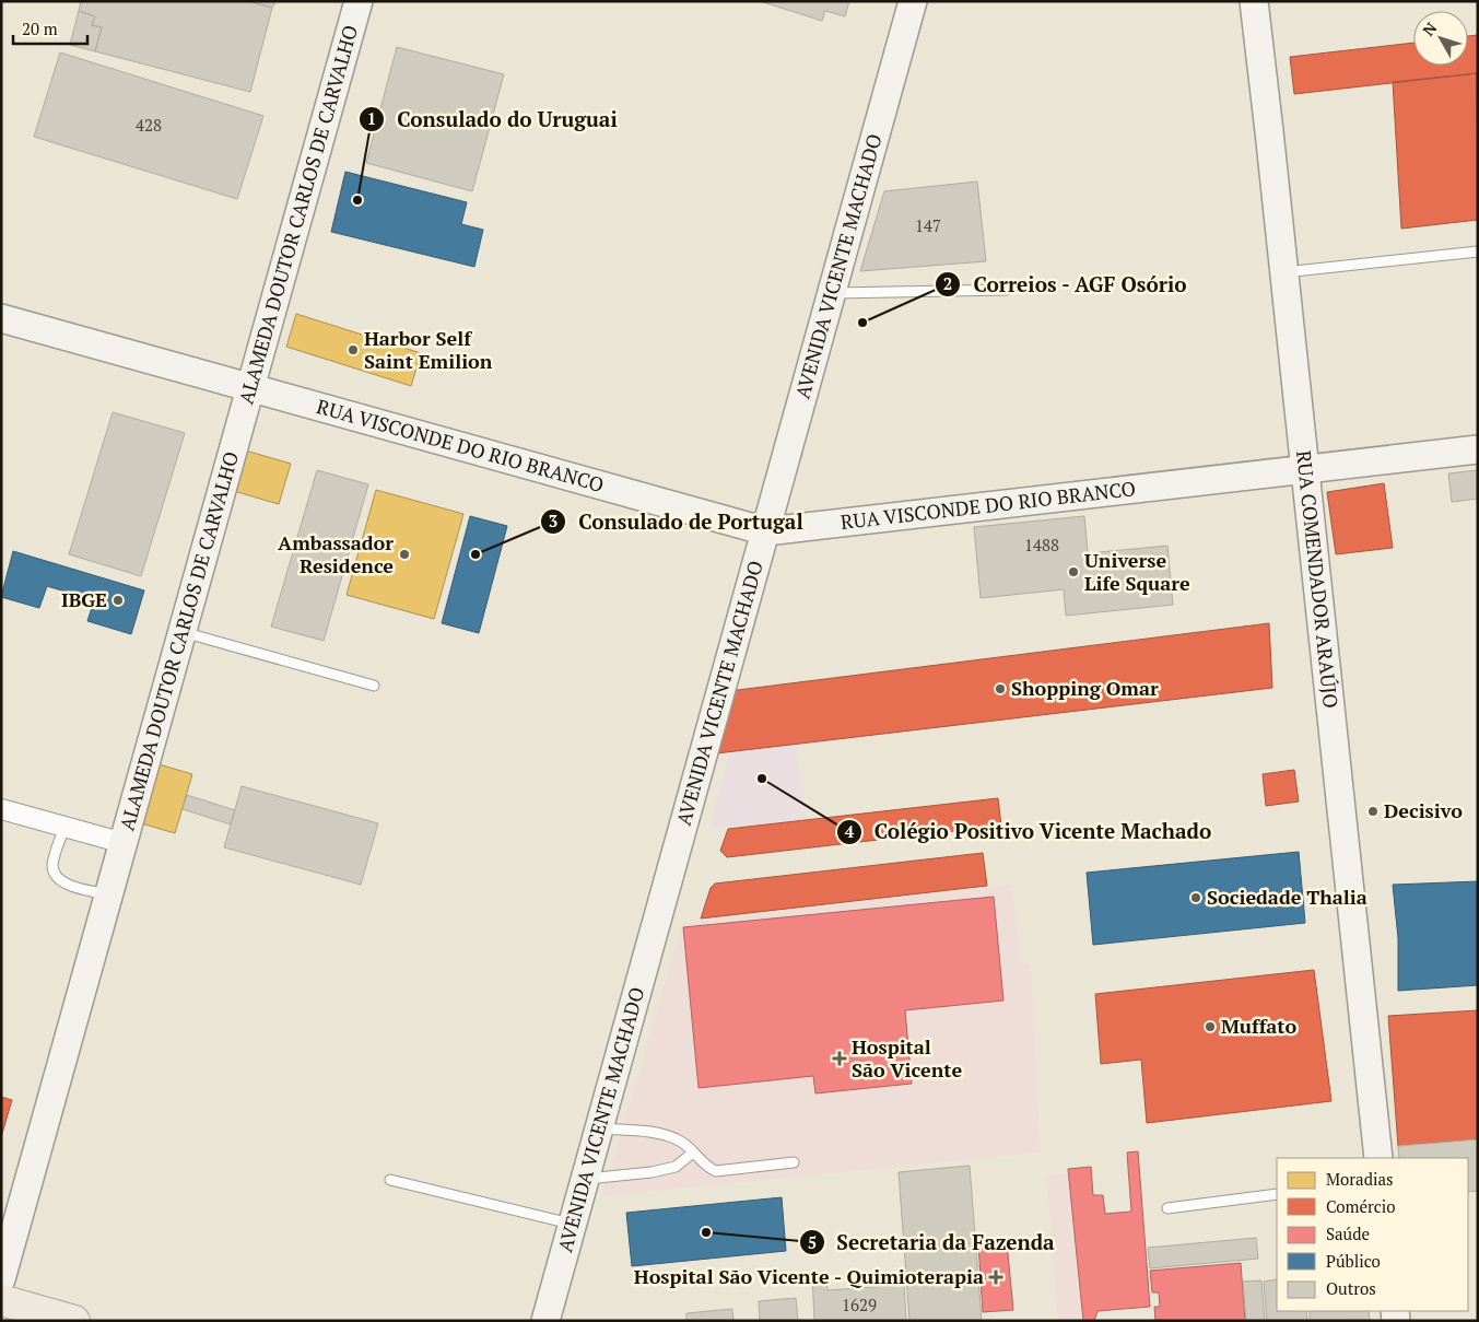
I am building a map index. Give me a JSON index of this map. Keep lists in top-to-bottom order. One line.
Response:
{"streets":{"street":["ALAMEDA DOUTOR CARLOS DE CARVALHO","AVENIDA VICENTE MACHADO","RUA VISCONDE DO RIO BRANCO","RUA COMENDADOR ARAÚJO"]},"crossings":[["ALAMEDA DOUTOR CARLOS DE CARVALHO","RUA VISCONDE DO RIO BRANCO"],["AVENIDA VICENTE MACHADO","RUA VISCONDE DO RIO BRANCO"],["RUA VISCONDE DO RIO BRANCO","RUA COMENDADOR ARAÚJO"]],"places":{"other":["Consulado do Uruguai","Correios - AGF Osório","Harbor Self Saint Emilion","Ambassador Residence","Consulado de Portugal","Universe Life Square","IBGE","Shopping Omar","Colégio Positivo Vicente Machado","Decisivo","Sociedade Thalia","Muffato","Secretaria da Fazenda"],"health":["Hospital São Vicente","Hospital São Vicente - Quimioterapia"]},"house_numbers":["428","147","1488","1629"],"legend":["Moradias","Comércio","Saúde","Público","Outros"],"scale_bar":"20 m","north":"top left"}
